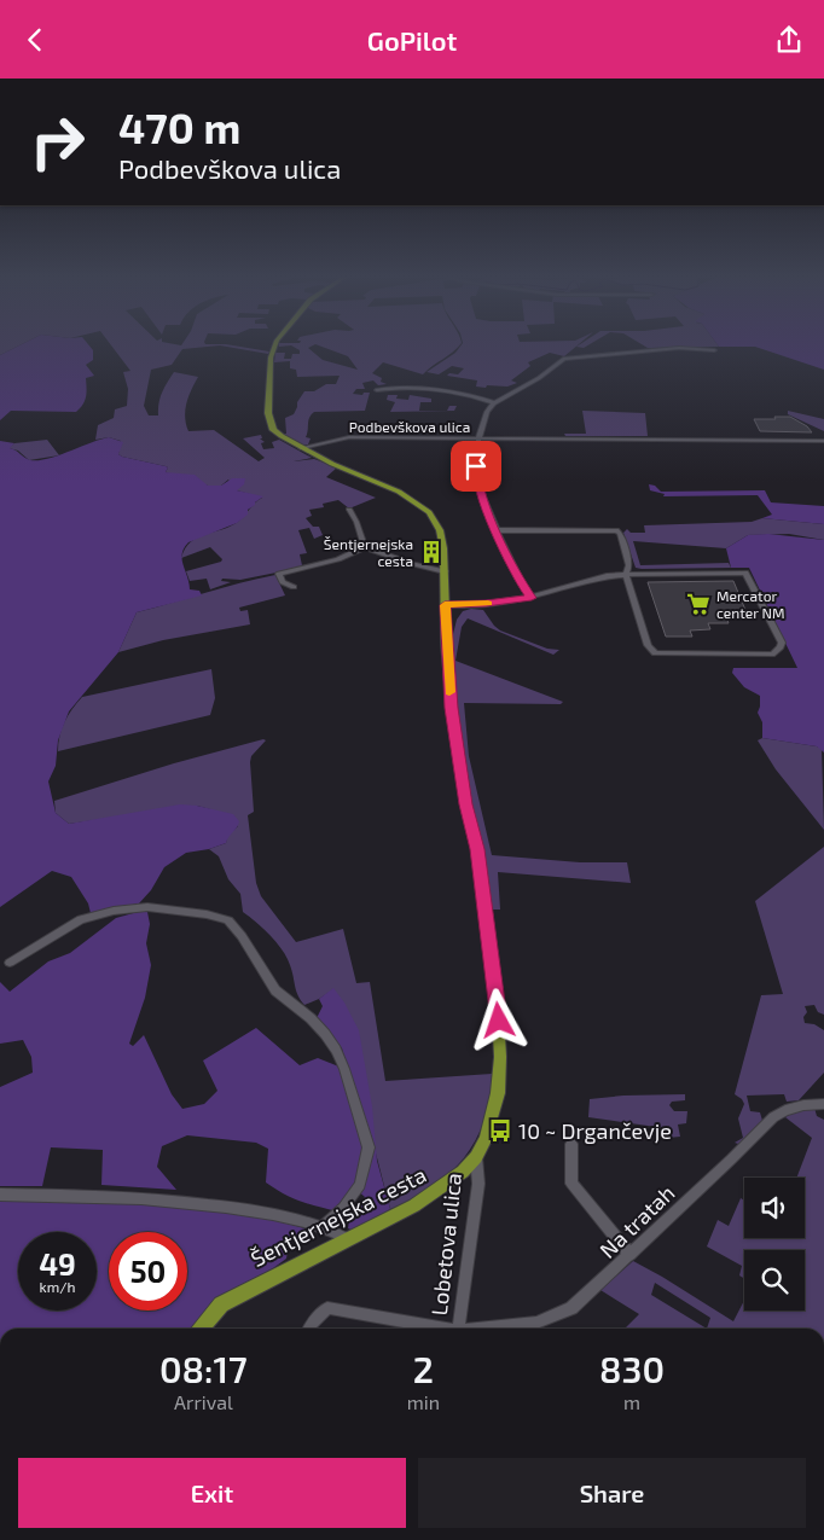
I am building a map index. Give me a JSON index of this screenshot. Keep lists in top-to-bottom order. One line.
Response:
{"streets":{"main road":["Šentjernejska cesta"],"street":["Podbevškova ulica","Na tratah","Lobetova ulica"]},"crossings":[["Šentjernejska cesta","Lobetova ulica"]],"places":{"building":["Šentjernejska cesta"],"supermarket":["Mercator center NM"],"bus stop":["10 ~ Drgančevje"]},"page":{"header":"GoPilot","turn":["470 m","Podbevškova ulica"],"speed":"49 km/h","limit":"50","eta":["08:17","Arrival","2","min","830","m"],"buttons":["Exit","Share"]}}
